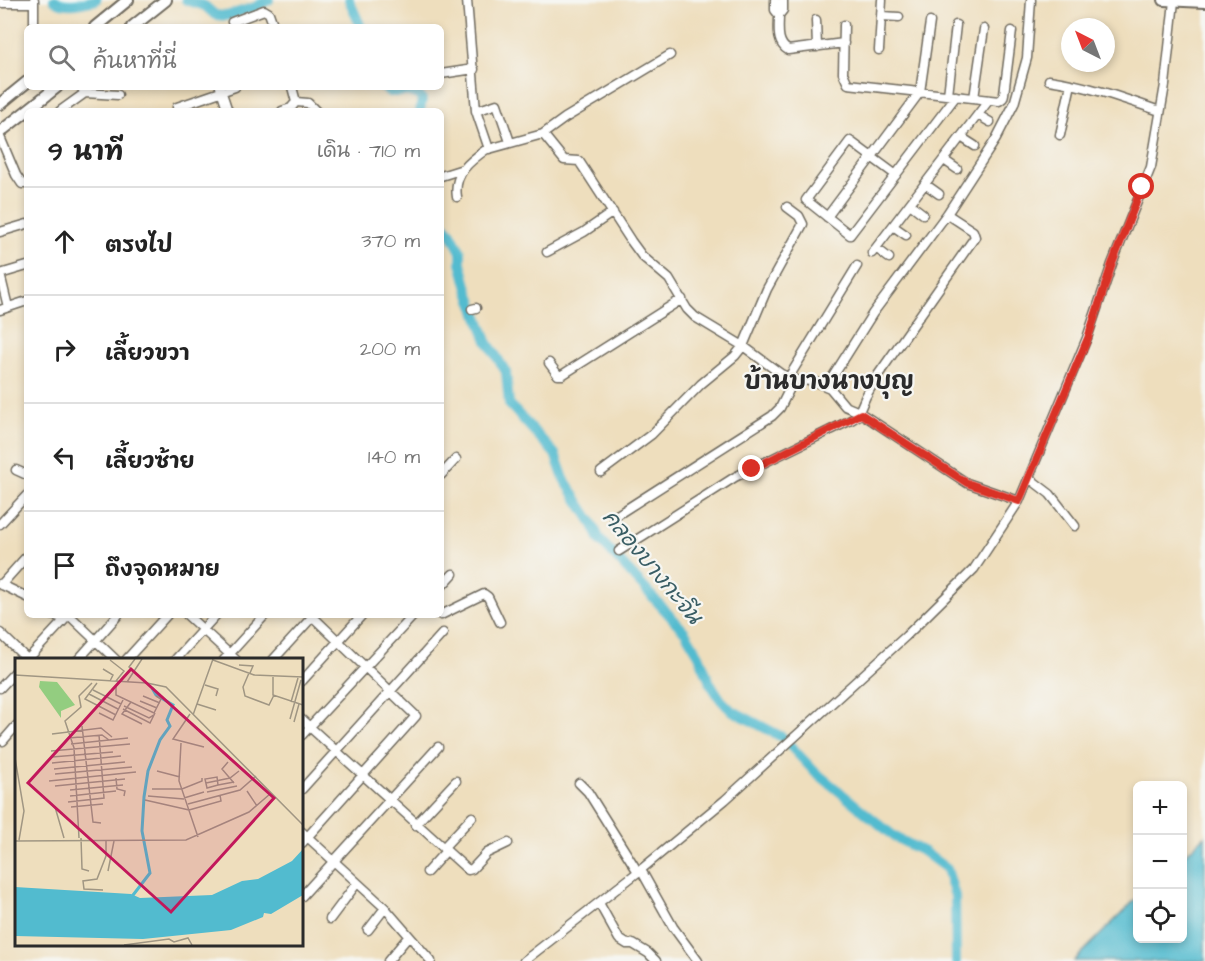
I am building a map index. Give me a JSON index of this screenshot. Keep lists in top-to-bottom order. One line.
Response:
{"districts":["บ้านบางนางบุญ"],"water":["คลองบางกะจีน"],"north":"top left","page":{"search":"ค้นหาที่นี่","heading":["9 นาที","เดิน · 710 m"],"list":[["ตรงไป","370 m"],["เลี้ยวขวา","200 m"],["เลี้ยวซ้าย","140 m"],"ถึงจุดหมาย"],"map_buttons":["+","−"]}}
